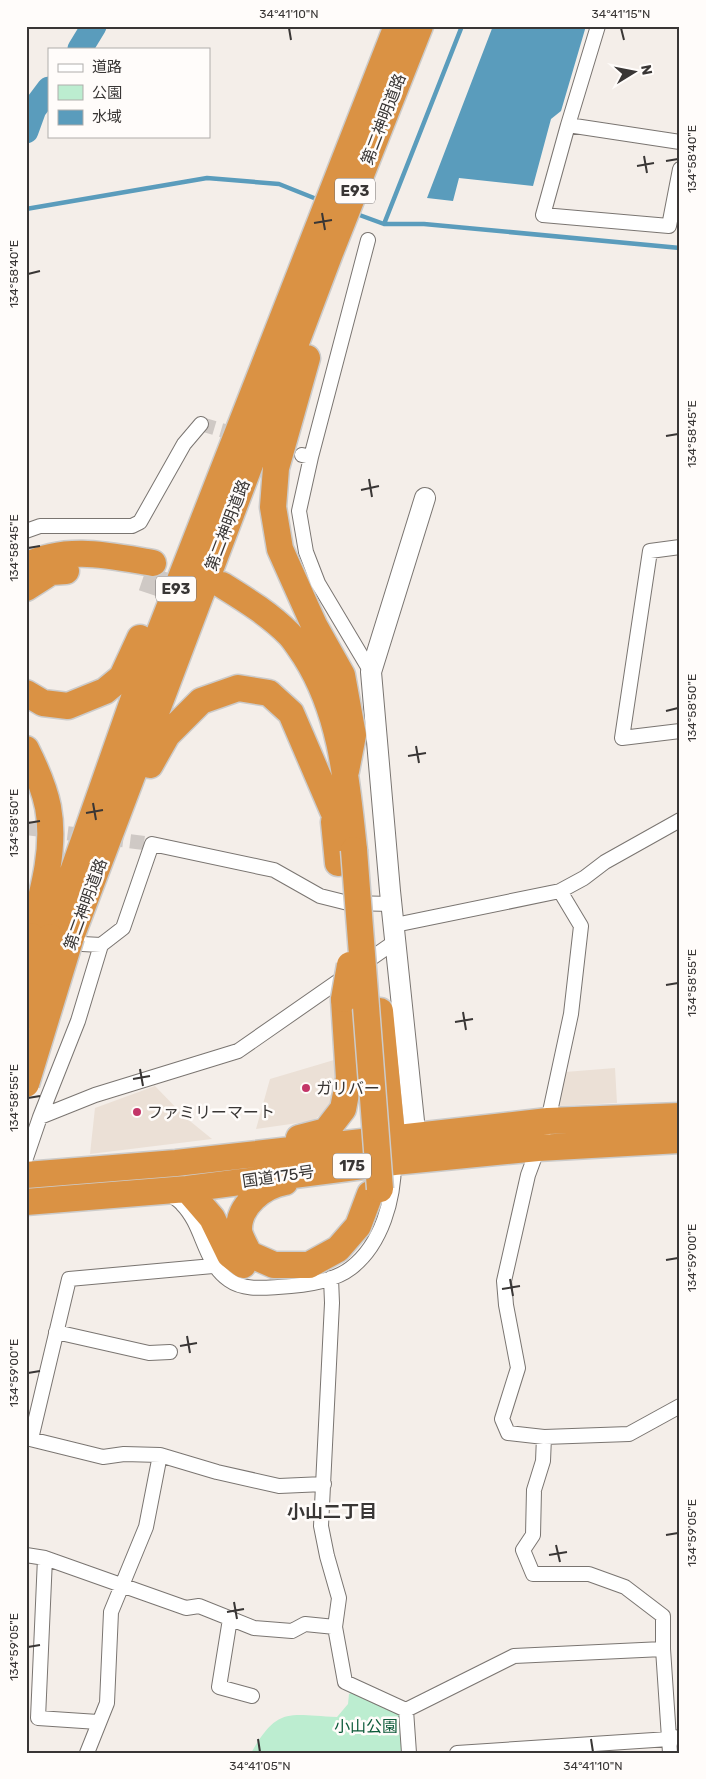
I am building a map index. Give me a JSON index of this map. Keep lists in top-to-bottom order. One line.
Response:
{"streets":{"highway":["第二神明道路","E93","175","国道175号"]},"districts":["小山二丁目"],"parks":["小山公園"],"places":["ガリバー","ファミリーマート"],"legend":["道路","公園","水域"],"north":"right","coordinates":["34°41'10\"N","34°41'15\"N","134°58'40\"E","134°58'45\"E","134°58'50\"E","134°58'55\"E","134°59'00\"E","134°59'05\"E","34°41'05\"N"]}
